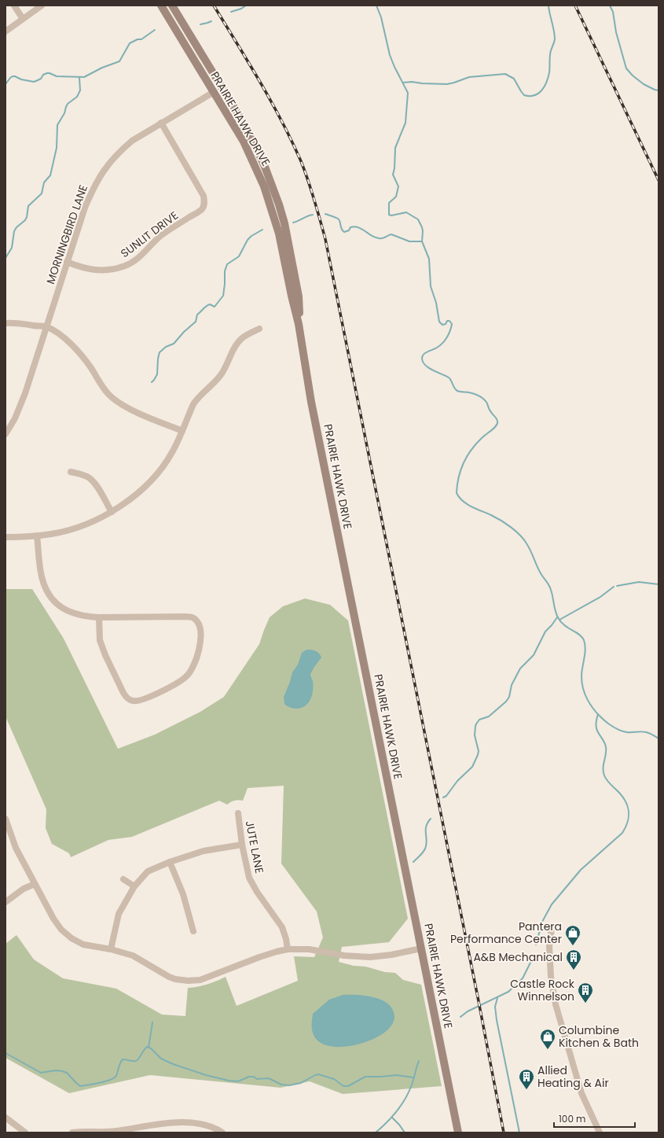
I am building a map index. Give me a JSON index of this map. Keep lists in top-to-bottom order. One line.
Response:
{"streets":{"street":["PRAIRIE HAWK DRIVE","MORNINGBIRD LANE","SUNLIT DRIVE","JUTE LANE"]},"crossings":[["PRAIRIE HAWK DRIVE","MORNINGBIRD LANE"],["MORNINGBIRD LANE","SUNLIT DRIVE"]],"places":{"shop":["Pantera Performance Center","Columbine Kitchen & Bath"],"building":["A&B Mechanical","Castle Rock Winnelson","Allied Heating & Air"]},"scale_bar":"100 m"}
